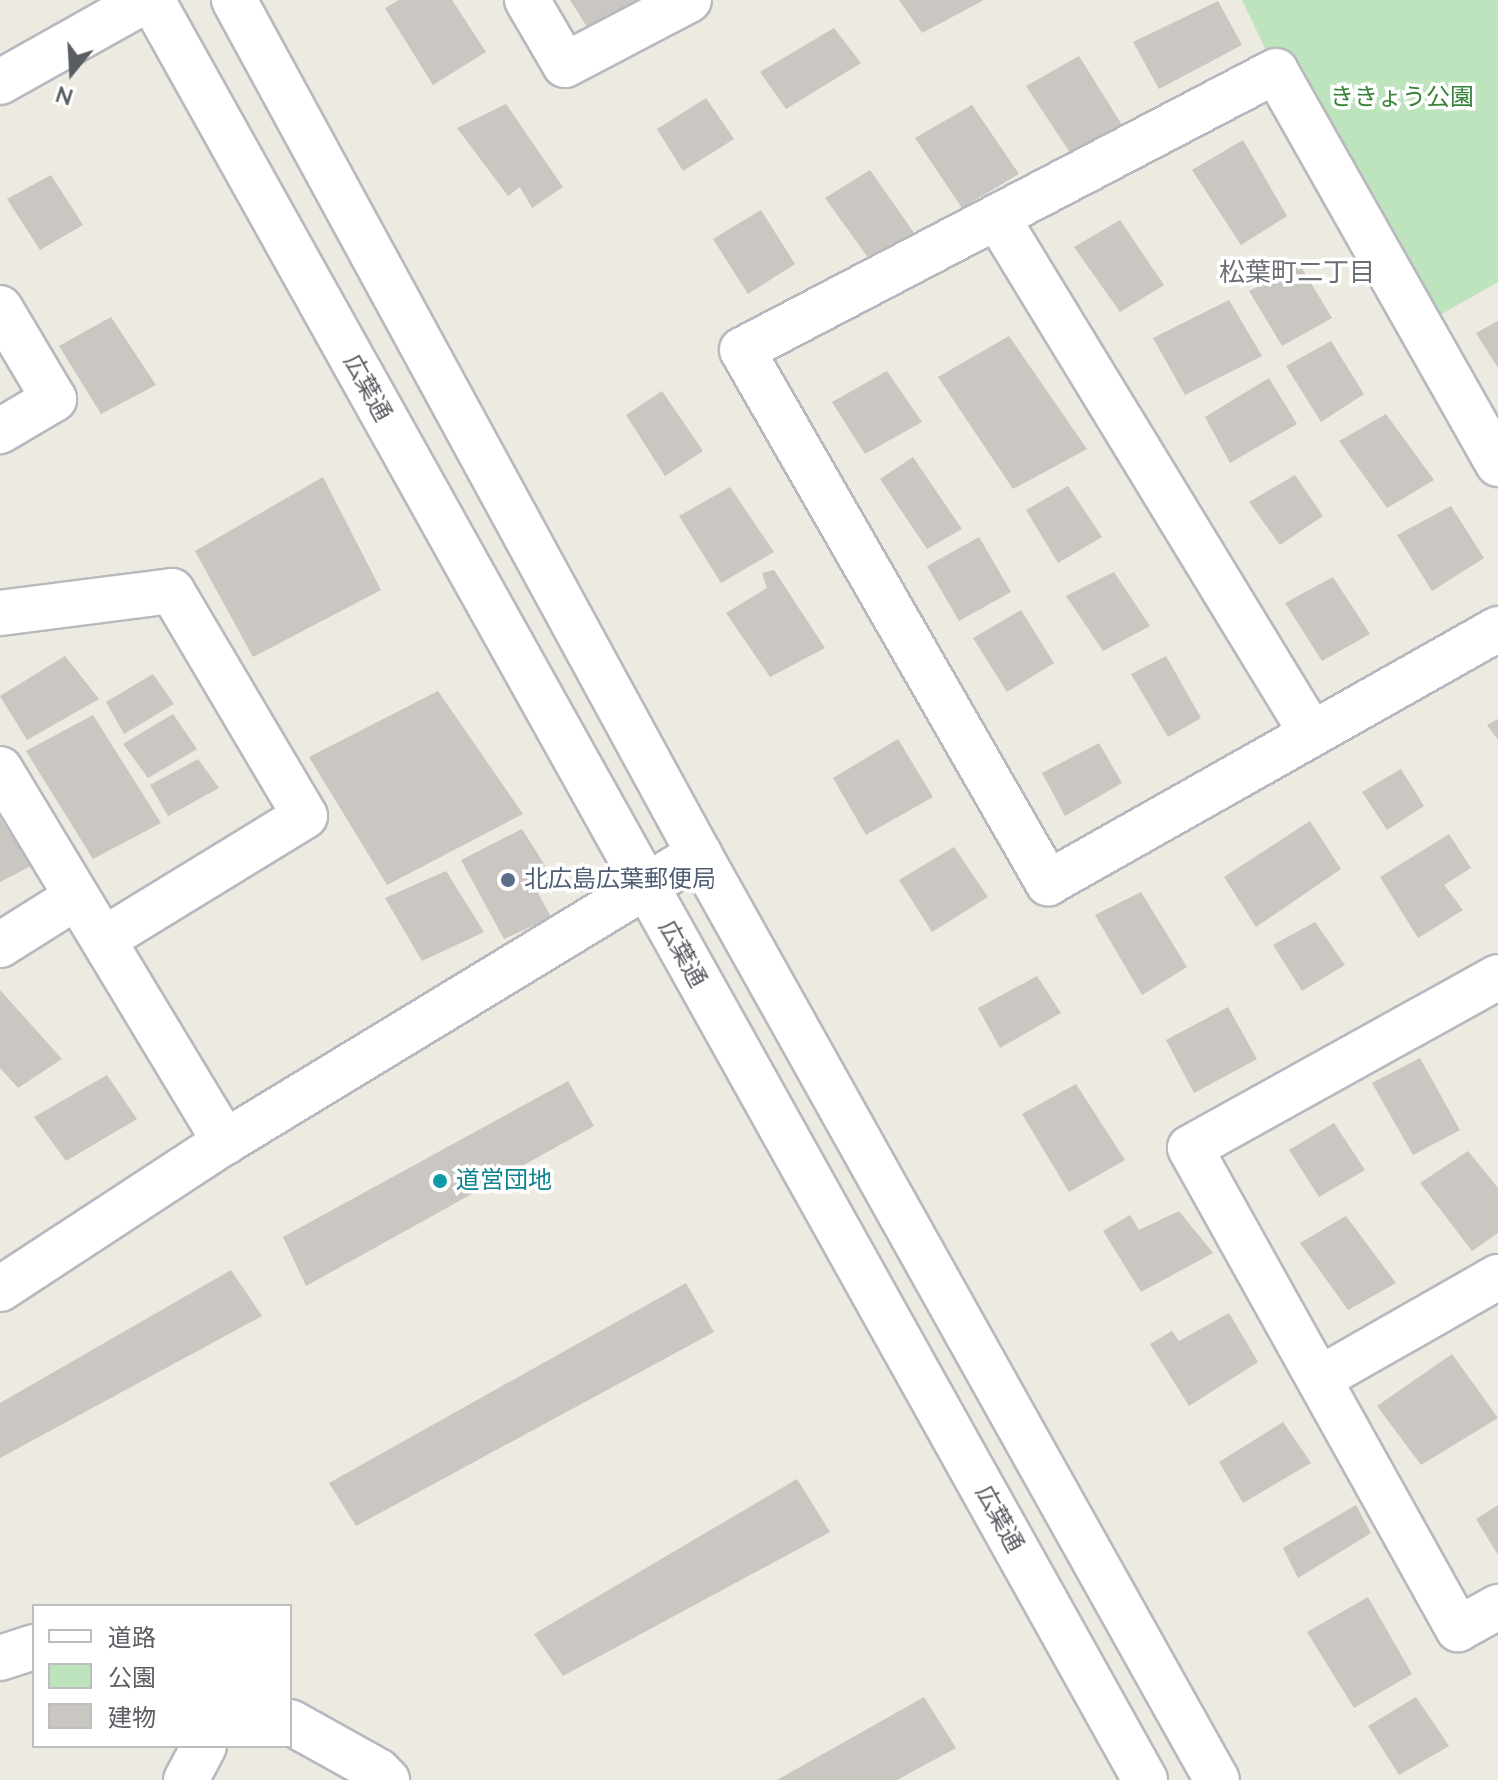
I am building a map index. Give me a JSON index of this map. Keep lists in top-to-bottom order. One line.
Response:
{"streets":{"street":["広葉通"]},"districts":["松葉町二丁目"],"parks":["ききょう公園"],"places":["北広島広葉郵便局","道営団地"],"legend":["道路","公園","建物"],"north":"bottom"}
